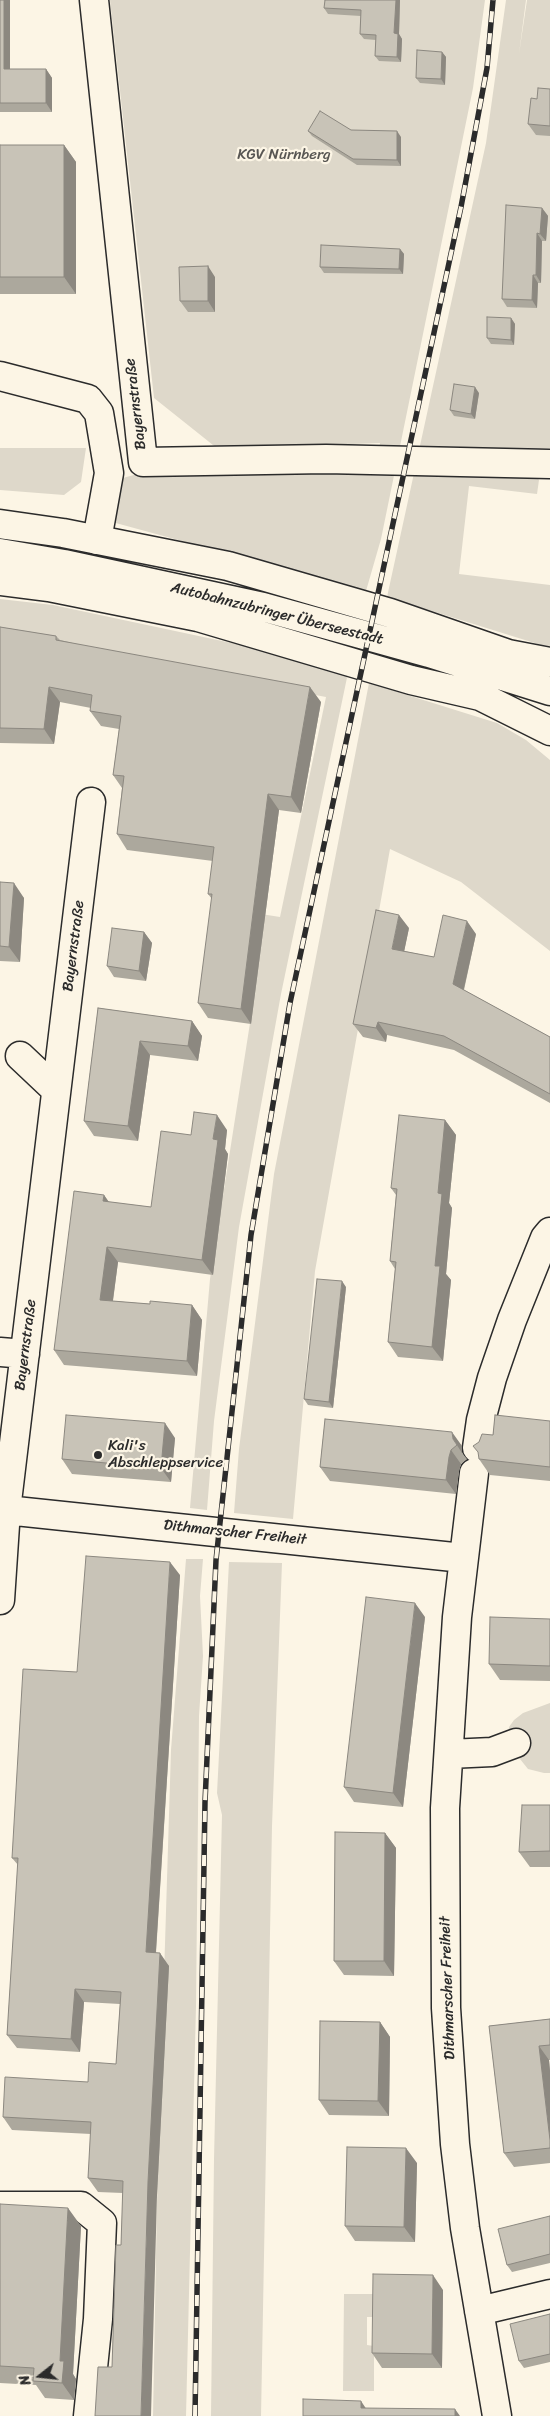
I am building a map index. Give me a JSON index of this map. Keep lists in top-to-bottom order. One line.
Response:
{"streets":{"main road":["Bayernstraße","Autobahnzubringer Überseestadt","Dithmarscher Freiheit"]},"crossings":[["Bayernstraße","Dithmarscher Freiheit"]],"parks":["KGV Nürnberg"],"places":["Kali's Abschleppservice"],"north":"left"}
